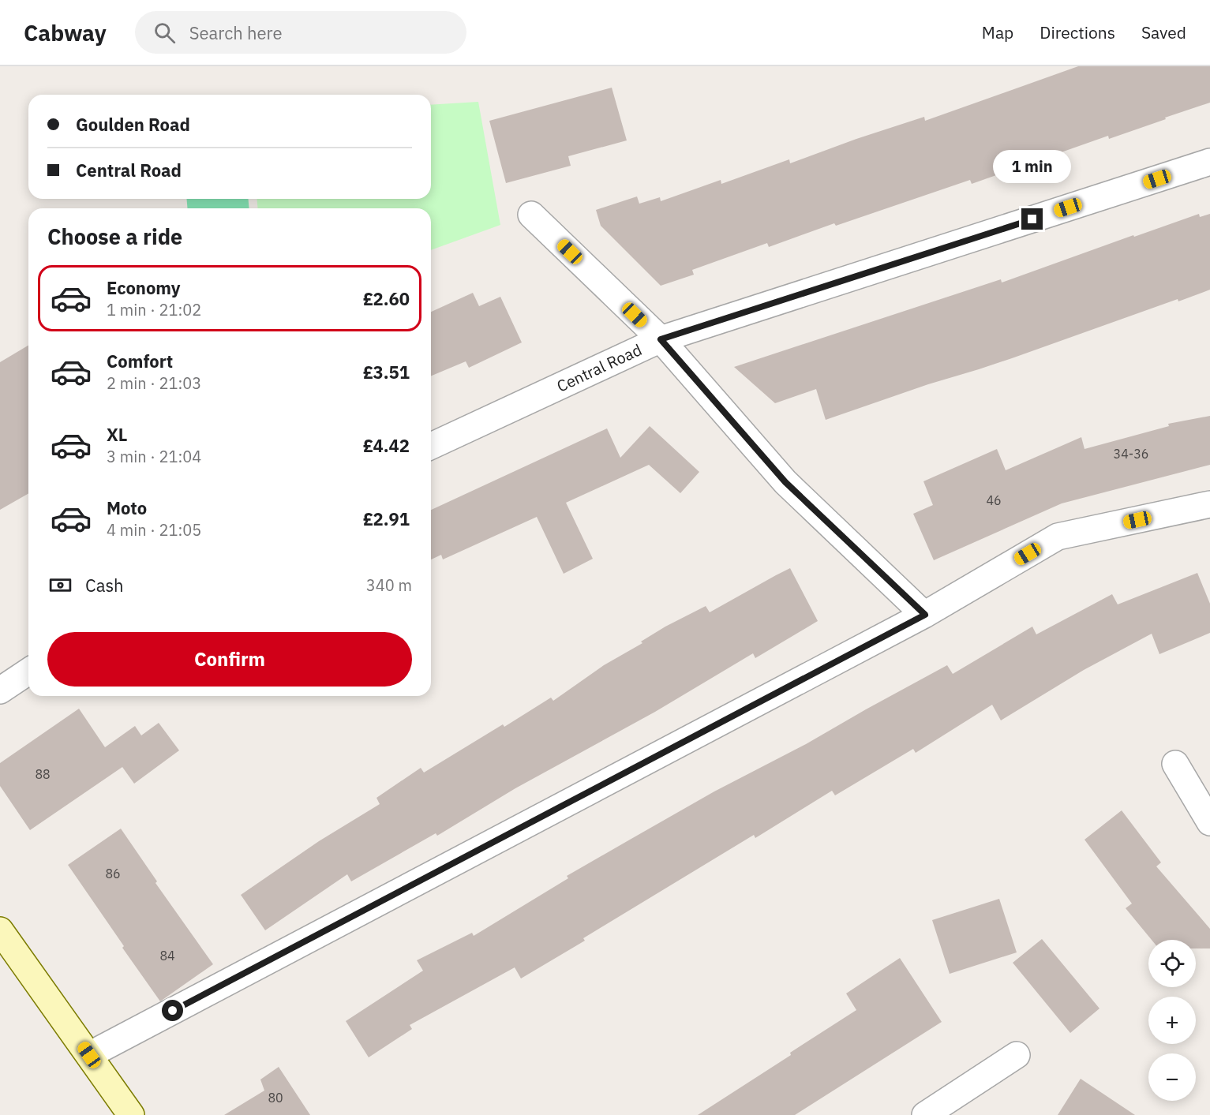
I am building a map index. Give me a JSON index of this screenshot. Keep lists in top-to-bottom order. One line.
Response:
{"streets":{"street":["Central Road"]},"house_numbers":["34-36","46","88","86","84","80"],"page":{"header":"Cabway","search":"Search here","nav":["Map","Directions","Saved"],"banner":["Goulden Road","Central Road"],"bubble":"1 min","heading":"Choose a ride","list":[{"name":"Economy","note":"1 min · 21:02","value":"£2.60"},{"name":"Comfort","note":"2 min · 21:03","value":"£3.51"},{"name":"XL","note":"3 min · 21:04","value":"£4.42"},{"name":"Moto","note":"4 min · 21:05","value":"£2.91"}],"pay":["Cash","340 m"],"buttons":"Confirm","map_buttons":["+","−"]}}
